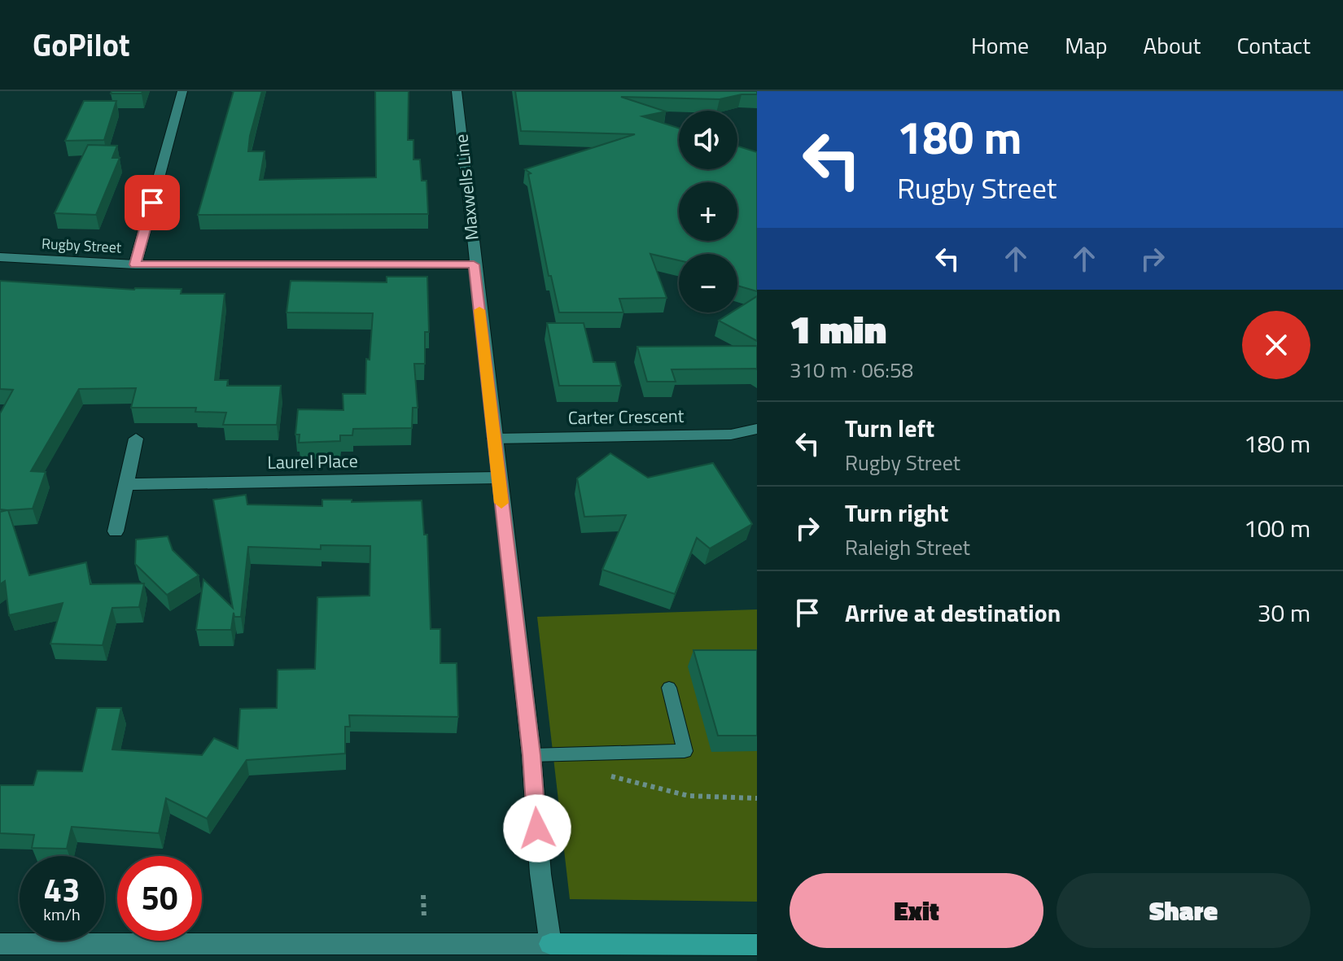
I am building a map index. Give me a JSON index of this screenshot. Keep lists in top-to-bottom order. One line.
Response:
{"streets":{"street":["Maxwells Line","Rugby Street","Carter Crescent","Laurel Place"]},"crossings":[["Maxwells Line","Rugby Street"],["Maxwells Line","Carter Crescent"],["Maxwells Line","Laurel Place"]],"page":{"header":"GoPilot","nav":["Home","Map","About","Contact"],"turn":["180 m","Rugby Street"],"map_buttons":["+","−"],"heading":["1 min","310 m · 06:58"],"list":[{"name":"Turn left","note":"Rugby Street","value":"180 m"},{"name":"Turn right","note":"Raleigh Street","value":"100 m"},{"name":"Arrive at destination","value":"30 m"}],"speed":"43 km/h","limit":"50","buttons":["Exit","Share"]}}
